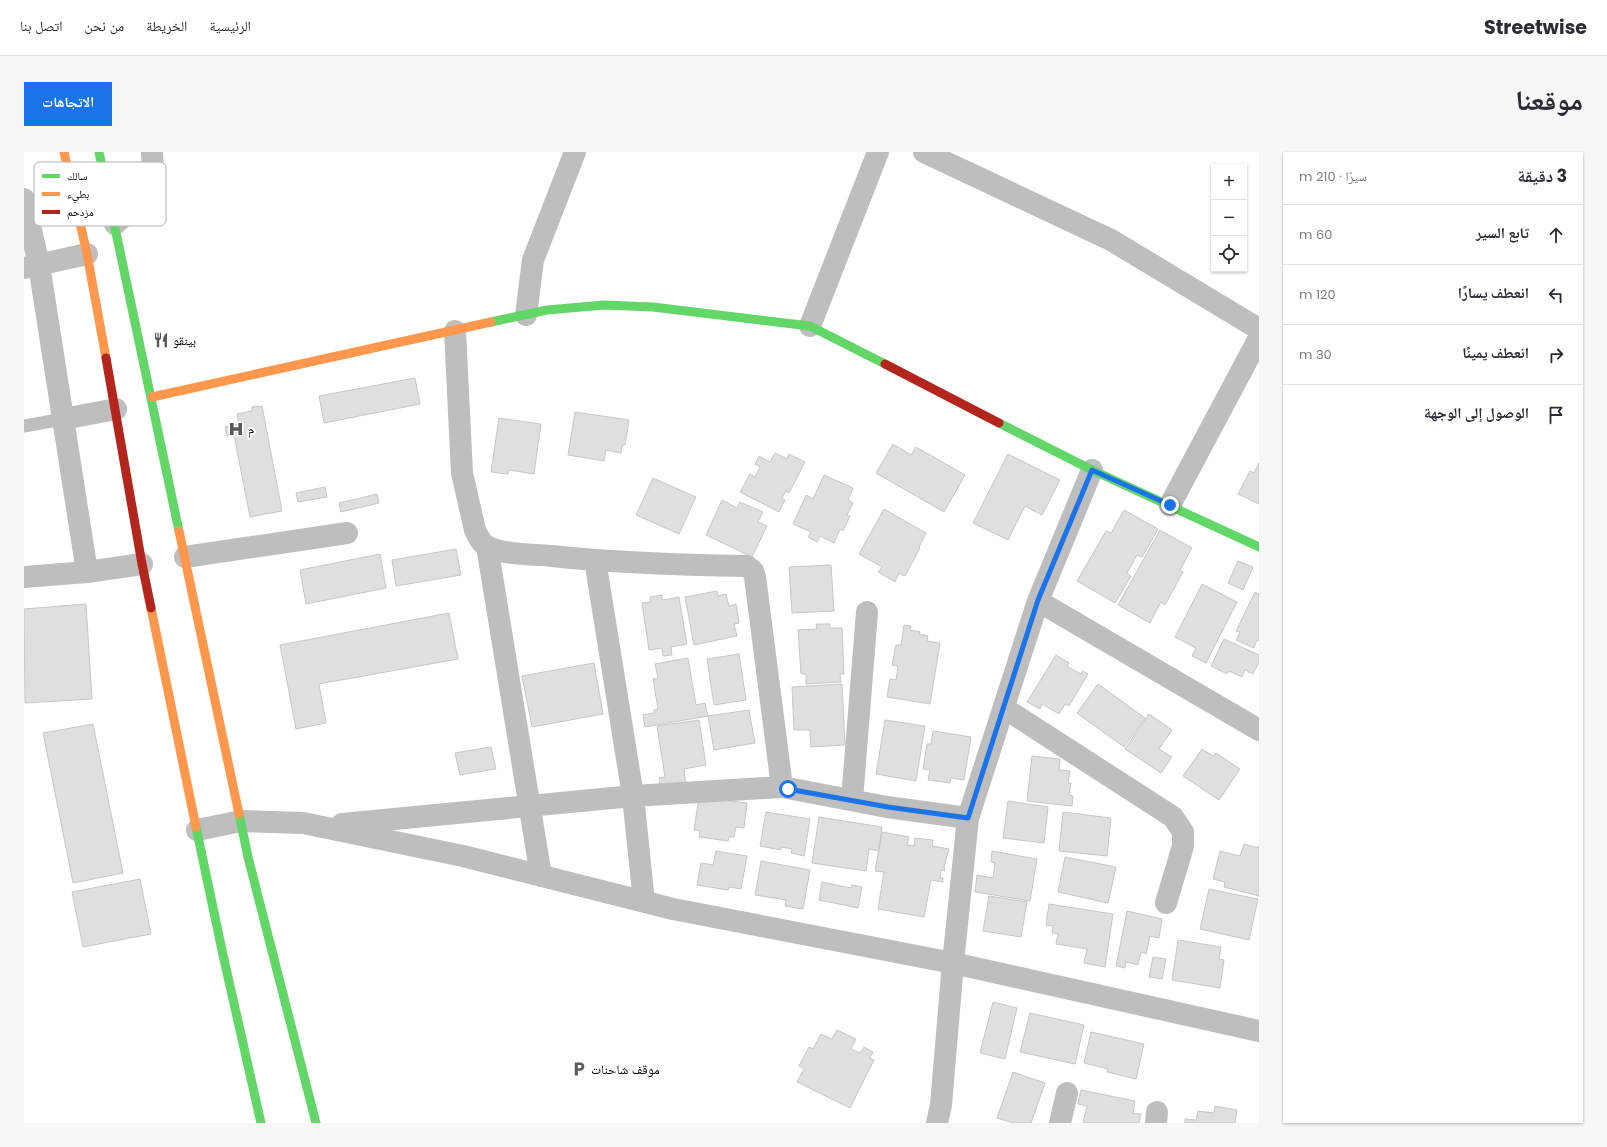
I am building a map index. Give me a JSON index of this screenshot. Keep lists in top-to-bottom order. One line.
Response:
{"places":{"restaurant":["بينقو"],"hospital":["م"],"parking":["موقف شاحنات"]},"legend":["سالك","بطيء","مزدحم"],"page":{"header":"Streetwise","nav":["الرئيسية","الخريطة","من نحن","اتصل بنا"],"title":"موقعنا","buttons":"الاتجاهات","heading":["3 دقيقة","سيرًا · 210 m"],"map_buttons":["+","−"],"list":[["تابع السير","60 m"],["انعطف يسارًا","120 m"],["انعطف يمينًا","30 m"],"الوصول إلى الوجهة"]}}
